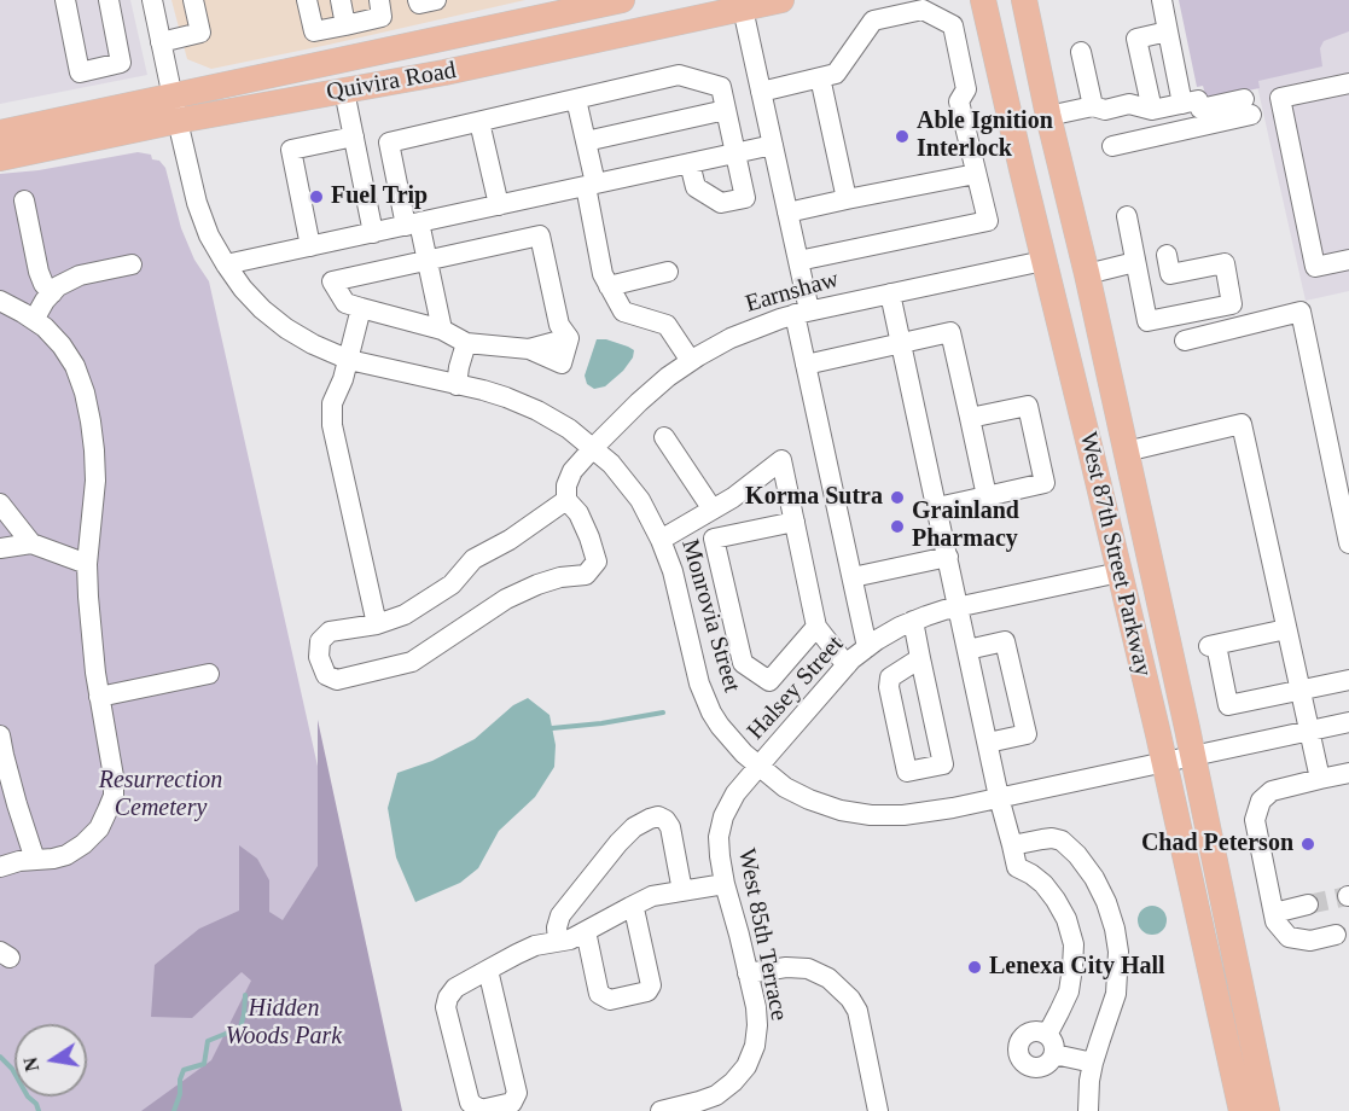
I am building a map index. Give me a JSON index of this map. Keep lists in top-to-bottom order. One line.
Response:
{"streets":{"main road":["Quivira Road","West 87th Street Parkway"],"street":["Earnshaw","Monrovia Street","Halsey Street","West 85th Terrace"]},"crossings":[["Quivira Road","Monrovia Street"],["Earnshaw","West 87th Street Parkway"],["Earnshaw","Monrovia Street"],["West 87th Street Parkway","Monrovia Street"],["West 87th Street Parkway","Halsey Street"],["Monrovia Street","Halsey Street"],["Monrovia Street","West 85th Terrace"],["Halsey Street","West 85th Terrace"]],"parks":["Resurrection Cemetery","Hidden Woods Park"],"places":["Able Ignition Interlock","Fuel Trip","Korma Sutra","Grainland Pharmacy","Chad Peterson","Lenexa City Hall"],"north":"left"}
